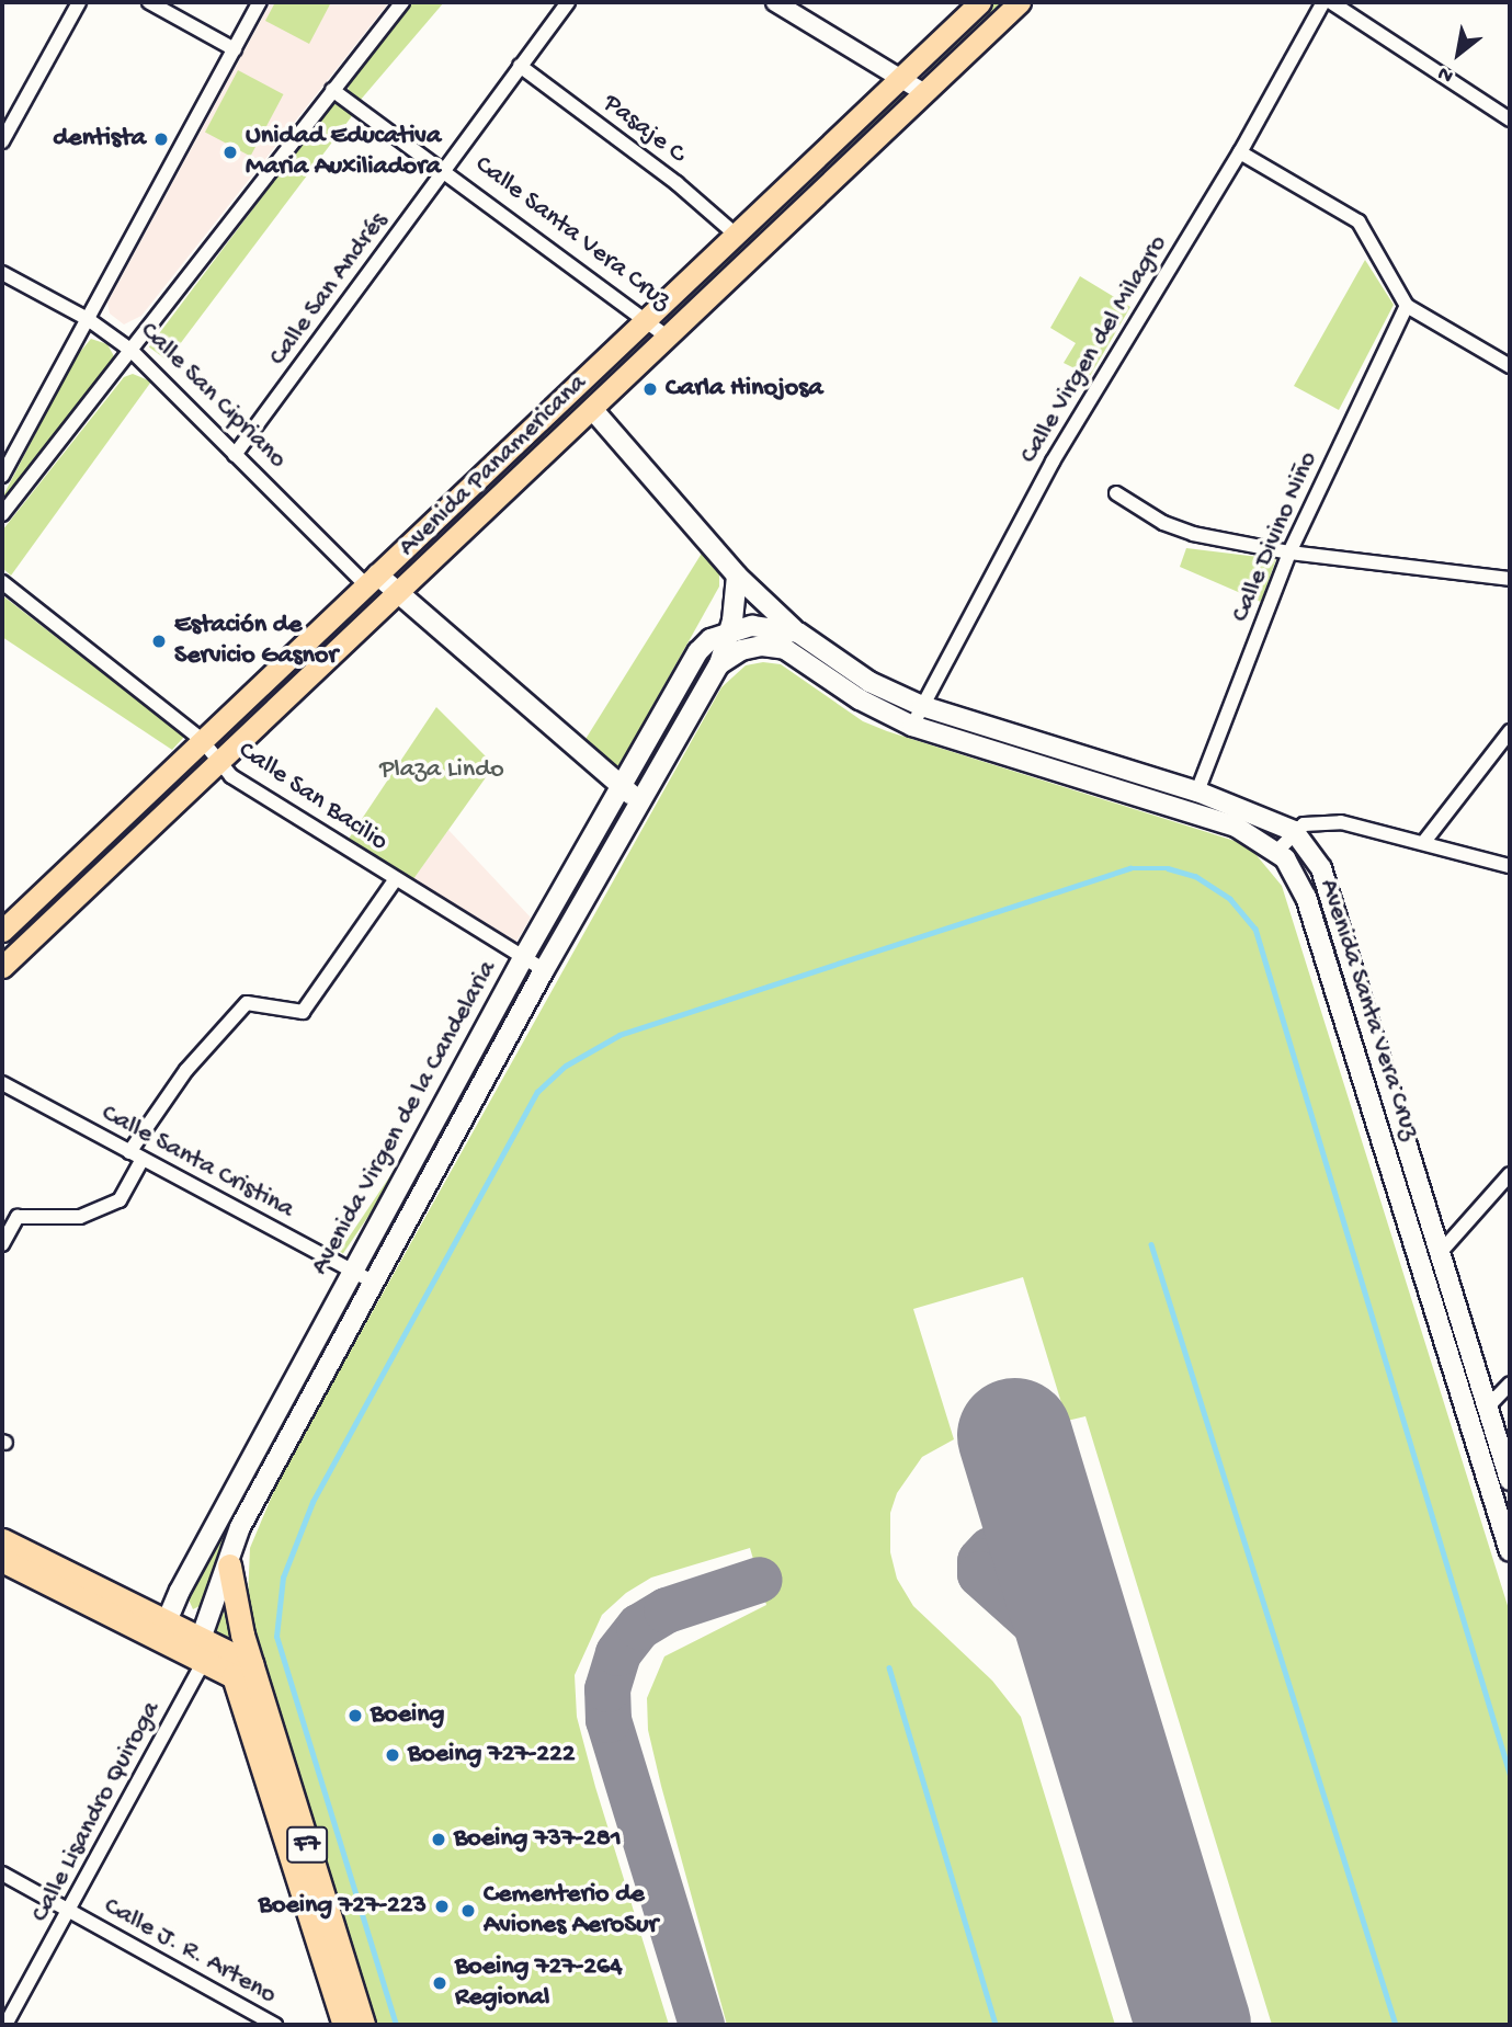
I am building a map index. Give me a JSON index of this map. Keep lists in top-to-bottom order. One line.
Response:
{"streets":{"highway":["F7"],"main road":["Calle San Cipriano","Avenida Panamericana","Avenida Santa Vera Cruz","Avenida Virgen de la Candelaria"],"street":["Pasaje C","Calle Santa Vera Cruz","Calle San Andrés","Calle Virgen del Milagro","Calle Divino Niño","Calle San Bacilio","Calle Santa Cristina","Calle Lisandro Quiroga","Calle J. R. Arteno"]},"crossings":[["Pasaje C","Calle San Andrés"],["Pasaje C","Avenida Panamericana"],["Calle Santa Vera Cruz","Calle San Andrés"],["Calle Santa Vera Cruz","Avenida Panamericana"],["Calle San Andrés","Calle San Cipriano"],["Calle Virgen del Milagro","Avenida Santa Vera Cruz"],["Calle San Cipriano","Avenida Panamericana"],["Calle San Cipriano","Avenida Virgen de la Candelaria"],["Avenida Panamericana","Calle San Bacilio"],["Calle San Bacilio","Avenida Virgen de la Candelaria"],["Avenida Santa Vera Cruz","Avenida Virgen de la Candelaria"],["Avenida Virgen de la Candelaria","Calle Santa Cristina"],["Avenida Virgen de la Candelaria","Calle Lisandro Quiroga"],["Avenida Virgen de la Candelaria","F7"],["Calle Lisandro Quiroga","F7"],["Calle Lisandro Quiroga","Calle J. R. Arteno"]],"parks":["Plaza Lindo"],"places":["dentista","Unidad Educativa Maria Auxiliadora","Carla Hinojosa","Estación de Servicio Gasnor","Boeing","Boeing 727-222","Boeing 737-281","Boeing 727-223","Cementerio de Aviones AeroSur","Boeing 727-264 Regional"],"north":"bottom left"}
